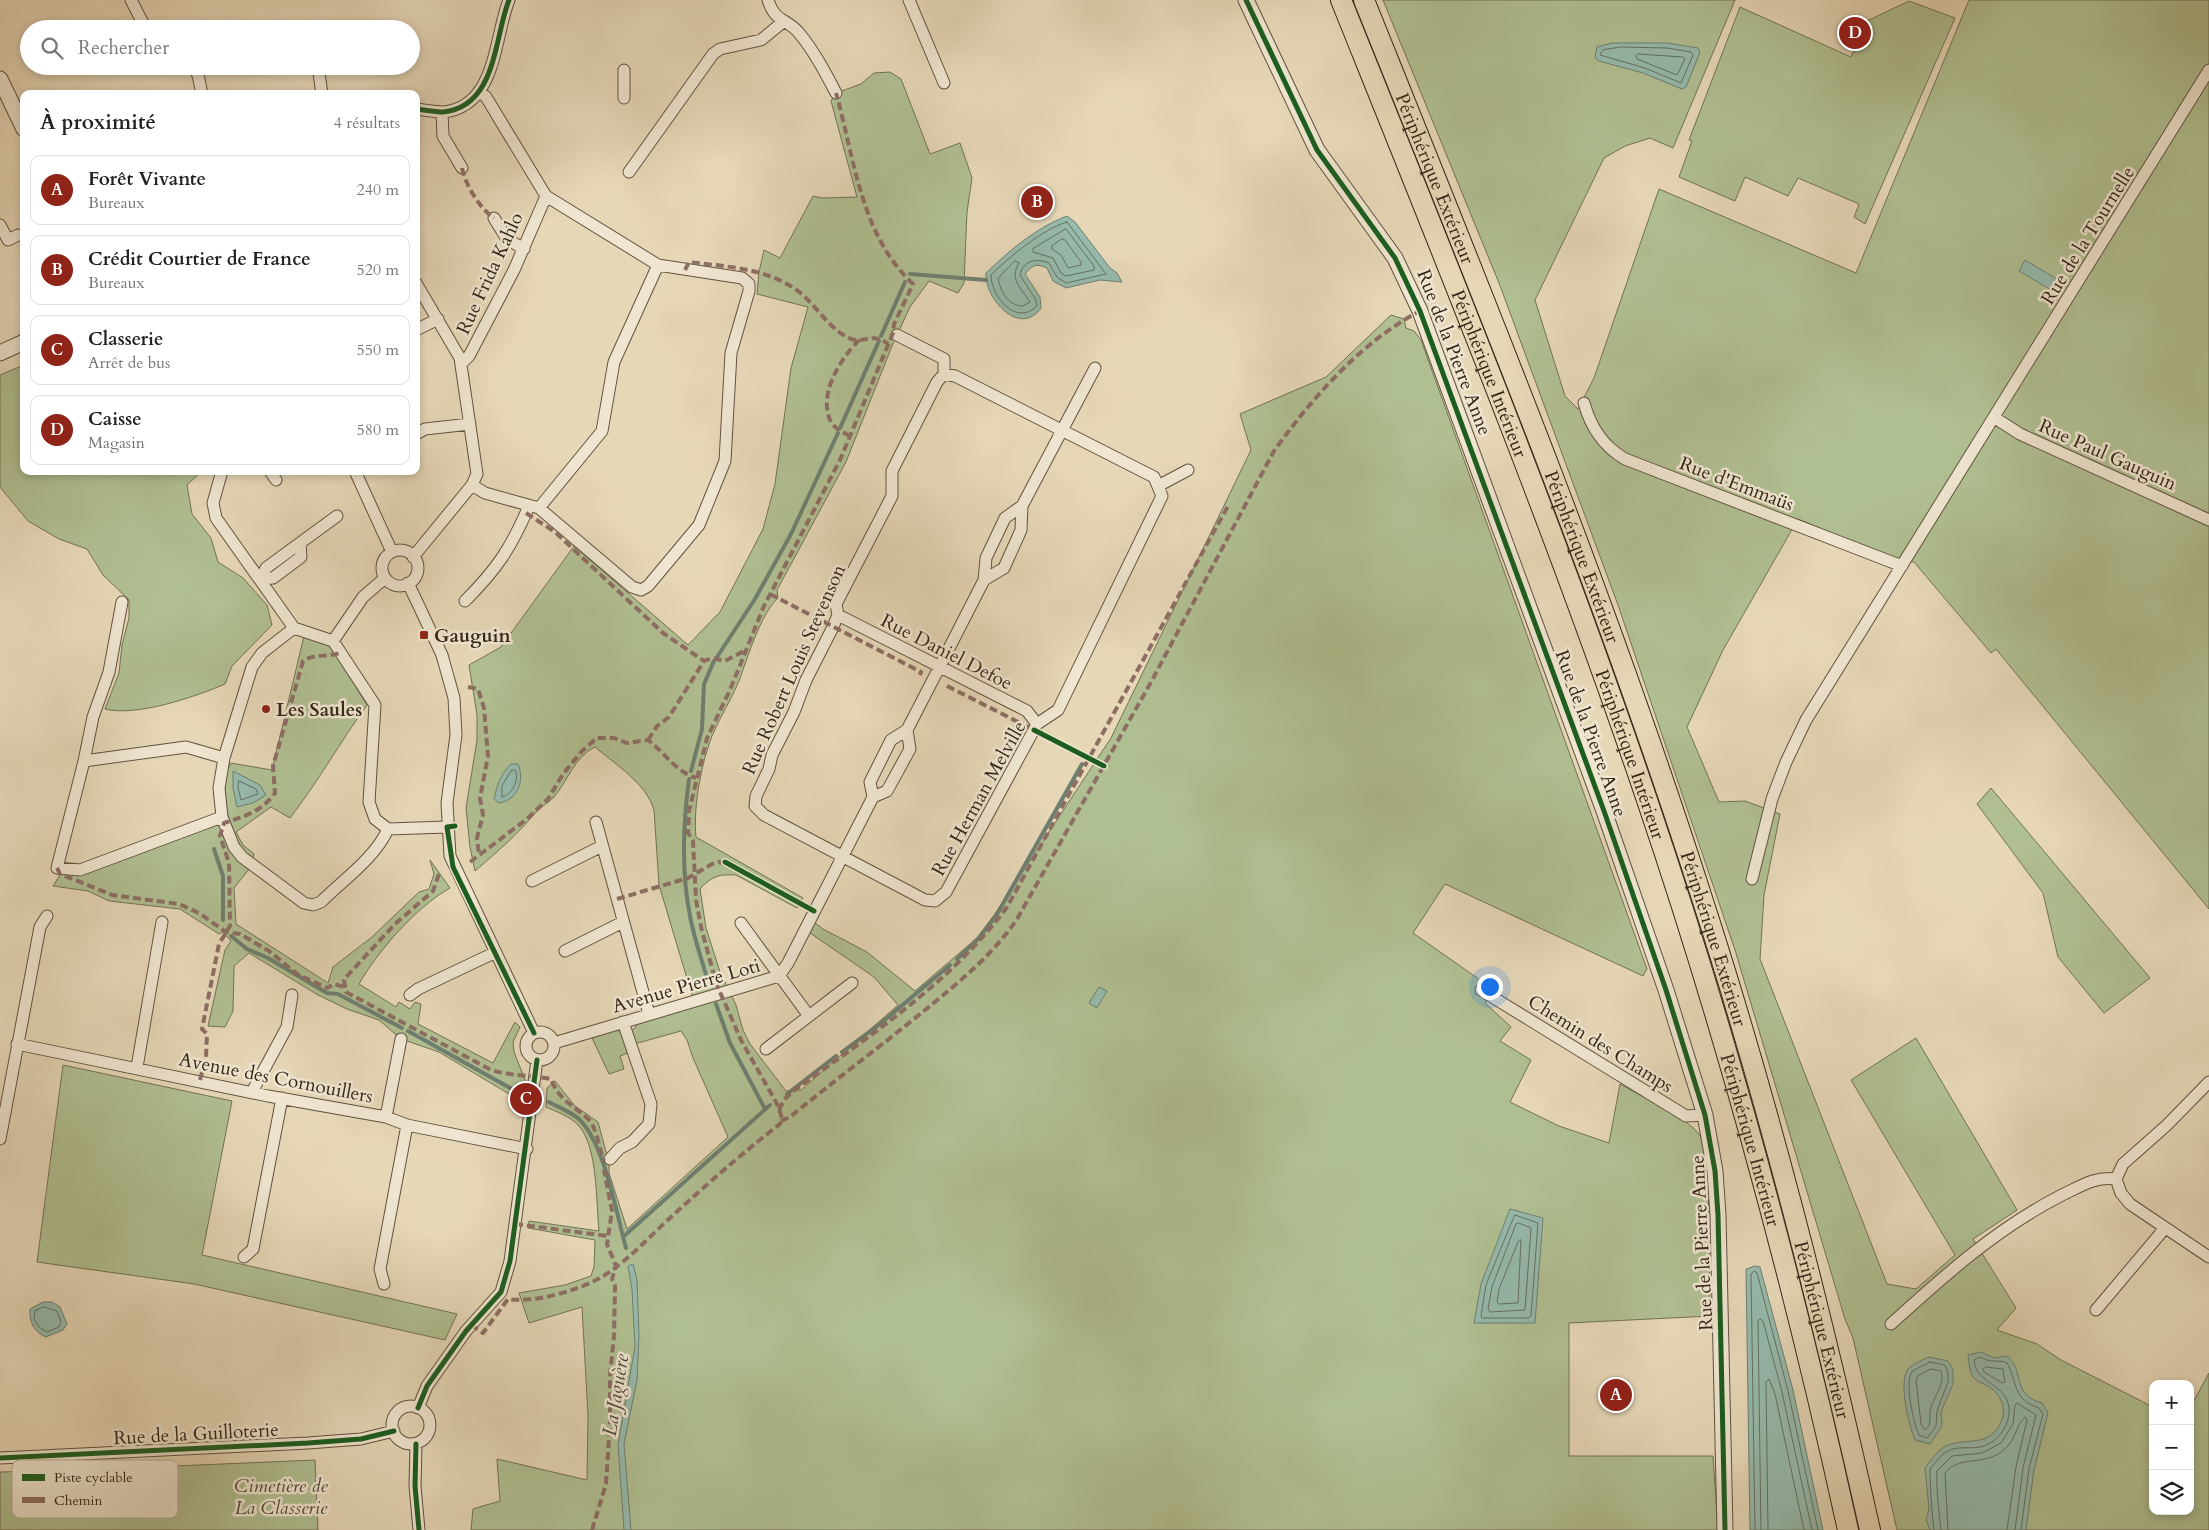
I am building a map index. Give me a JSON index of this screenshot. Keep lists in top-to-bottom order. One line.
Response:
{"streets":{"highway":["Périphérique Extérieur","Périphérique Intérieur"],"street":["Rue de la Tournelle","Rue Frida Kahlo","Rue de la Pierre Anne","Rue Paul Gauguin","Rue d'Emmaüs","Rue Daniel Defoe","Rue Robert Louis Stevenson","Rue Herman Melville","Avenue Pierre Loti","Chemin des Champs","Avenue des Cornouillers","Rue de la Guilloterie"]},"crossings":[["Rue de la Tournelle","Rue Paul Gauguin"],["Rue de la Tournelle","Rue d'Emmaüs"],["Rue de la Pierre Anne","Chemin des Champs"],["Rue Daniel Defoe","Rue Robert Louis Stevenson"],["Rue Daniel Defoe","Rue Herman Melville"],["Rue Daniel Defoe","Avenue Pierre Loti"],["Rue Robert Louis Stevenson","Rue Herman Melville"],["Rue Robert Louis Stevenson","Avenue Pierre Loti"],["Rue Herman Melville","Avenue Pierre Loti"]],"water":["La Jaguère"],"parks":["Cimetière de La Classerie"],"places":{"transit":["Gauguin"],"other":["Les Saules"]},"legend":["Piste cyclable","Chemin"],"page":{"pins":["D","B","C","A"],"search":"Rechercher","heading":["À proximité","4 résultats"],"list":[{"mark":"A","name":"Forêt Vivante","note":"Bureaux","value":"240 m"},{"mark":"B","name":"Crédit Courtier de France","note":"Bureaux","value":"520 m"},{"mark":"C","name":"Classerie","note":"Arrêt de bus","value":"550 m"},{"mark":"D","name":"Caisse","note":"Magasin","value":"580 m"}],"map_buttons":["+","−"]}}
